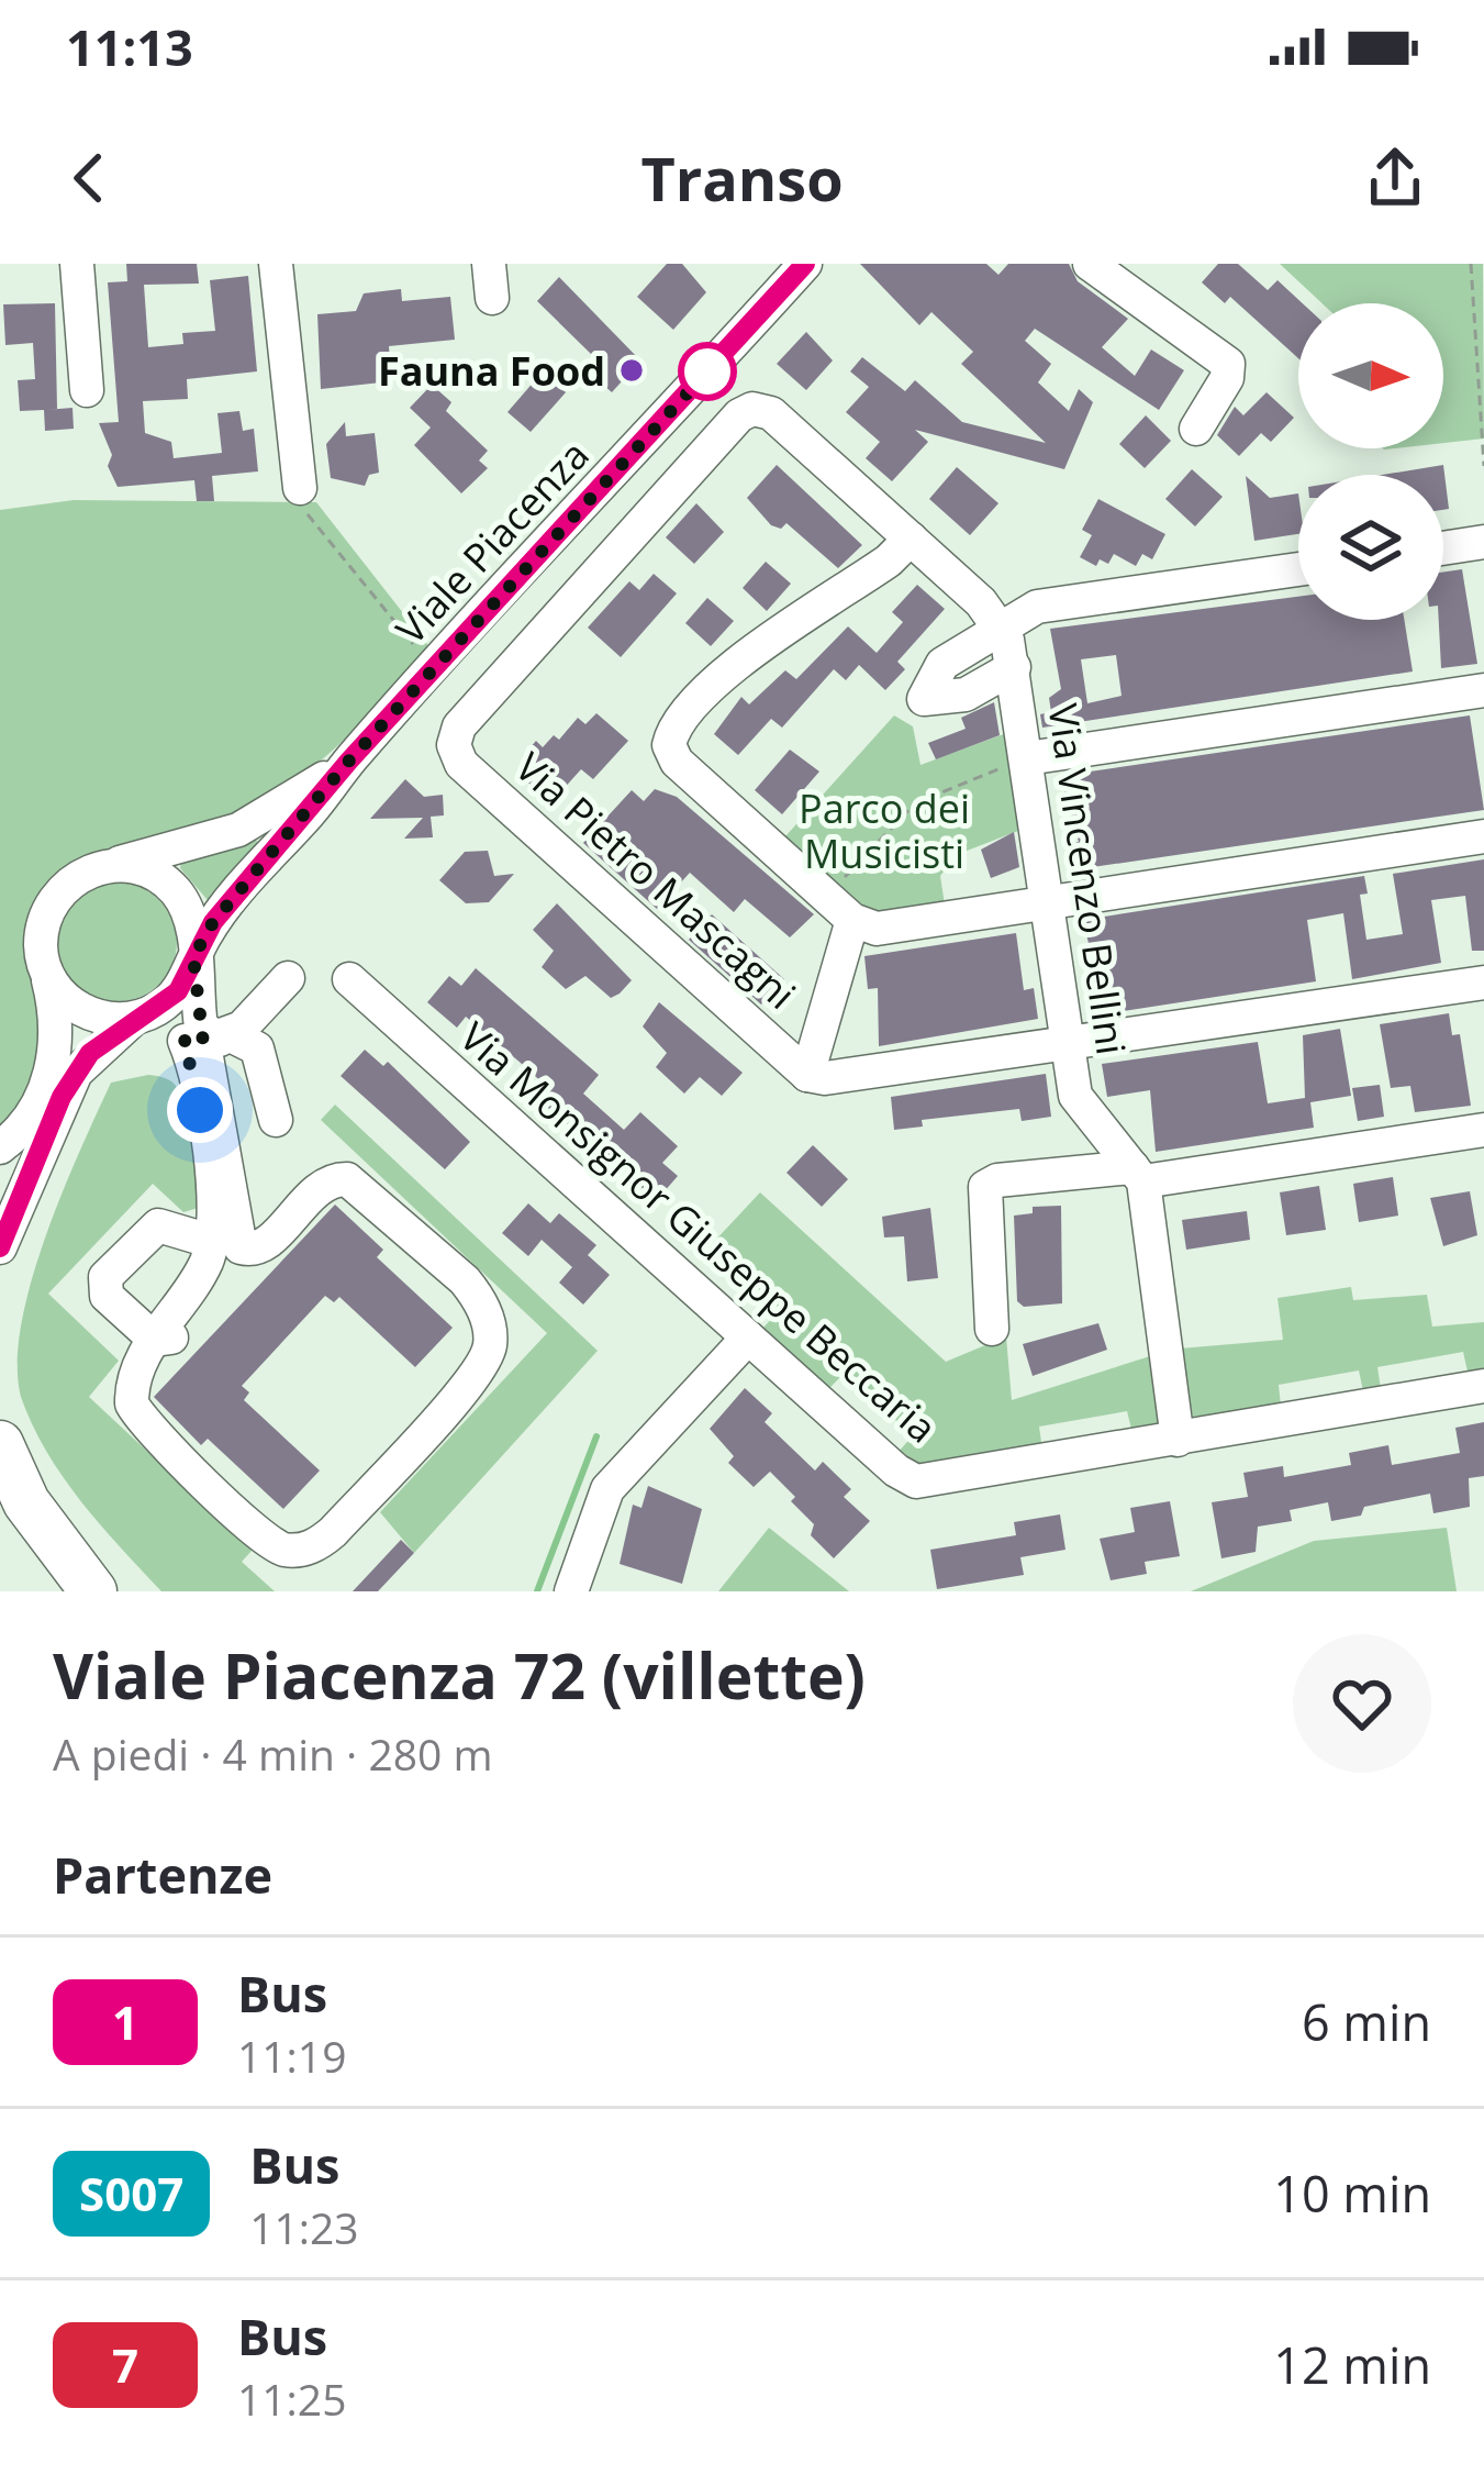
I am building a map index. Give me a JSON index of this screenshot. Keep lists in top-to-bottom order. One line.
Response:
{"streets":{"street":["Viale Piacenza","Via Vincenzo Bellini","Via Pietro Mascagni","Via Monsignor Giuseppe Beccaria"]},"parks":["Parco dei Musicisti"],"places":["Fauna Food"],"lines":["bus line 1"],"north":"right","page":{"status":"11:13","header":"Transo","heading":[["Viale Piacenza 72 (villette)","A piedi · 4 min · 280 m"],"Partenze"],"list":[{"mark":"1","name":"Bus","note":"11:19","value":"6 min"},{"mark":"S007","name":"Bus","note":"11:23","value":"10 min"},{"mark":"7","name":"Bus","note":"11:25","value":"12 min"}]}}
